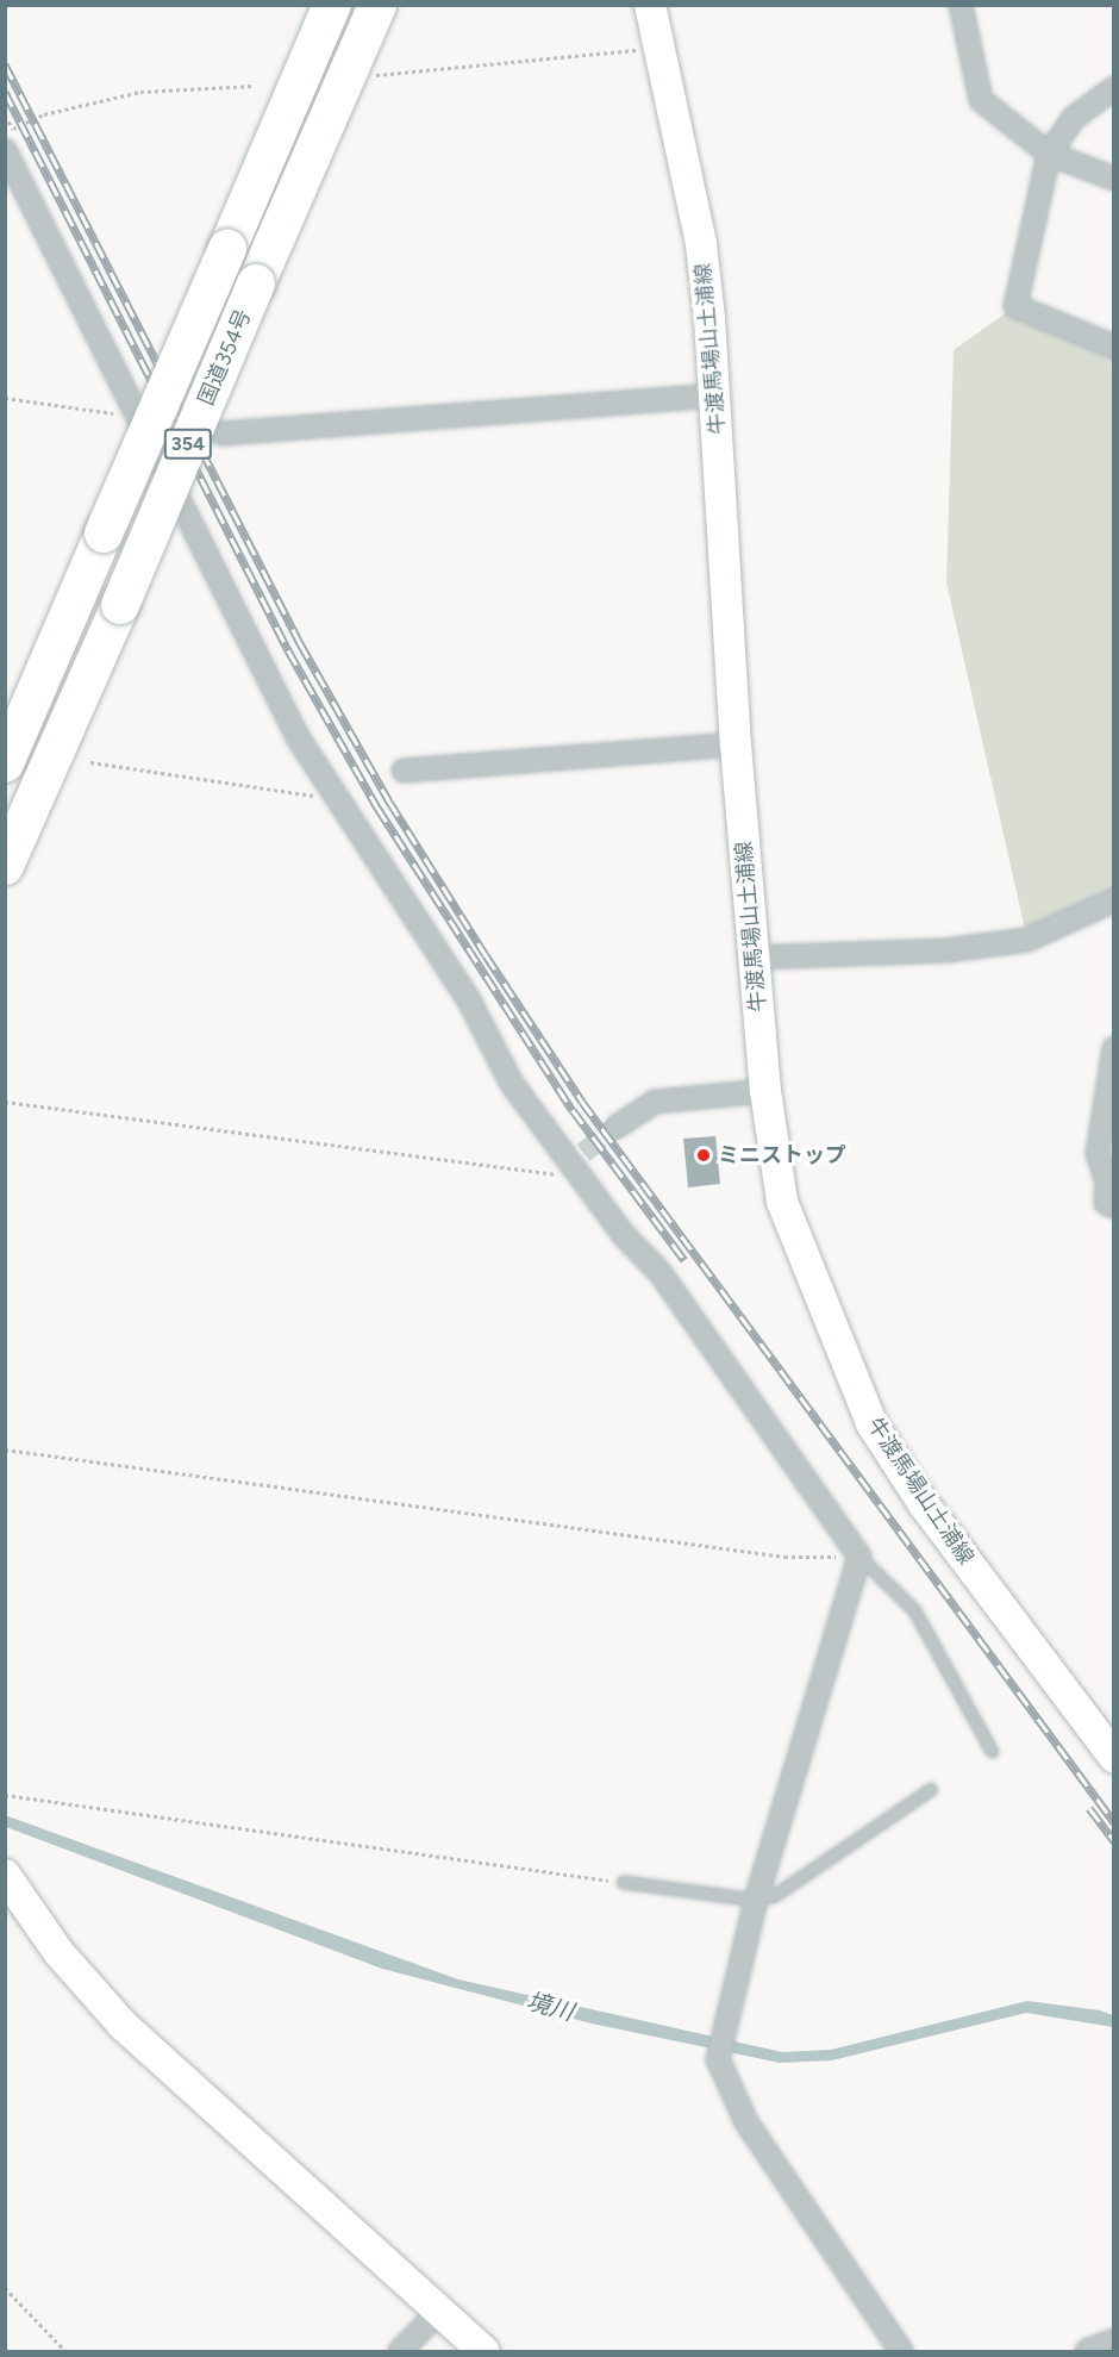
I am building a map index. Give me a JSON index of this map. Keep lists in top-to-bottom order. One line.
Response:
{"streets":{"highway":["国道354号","354"],"main road":["牛渡馬場山土浦線"]},"water":["境川"],"places":["ミニストップ"]}
